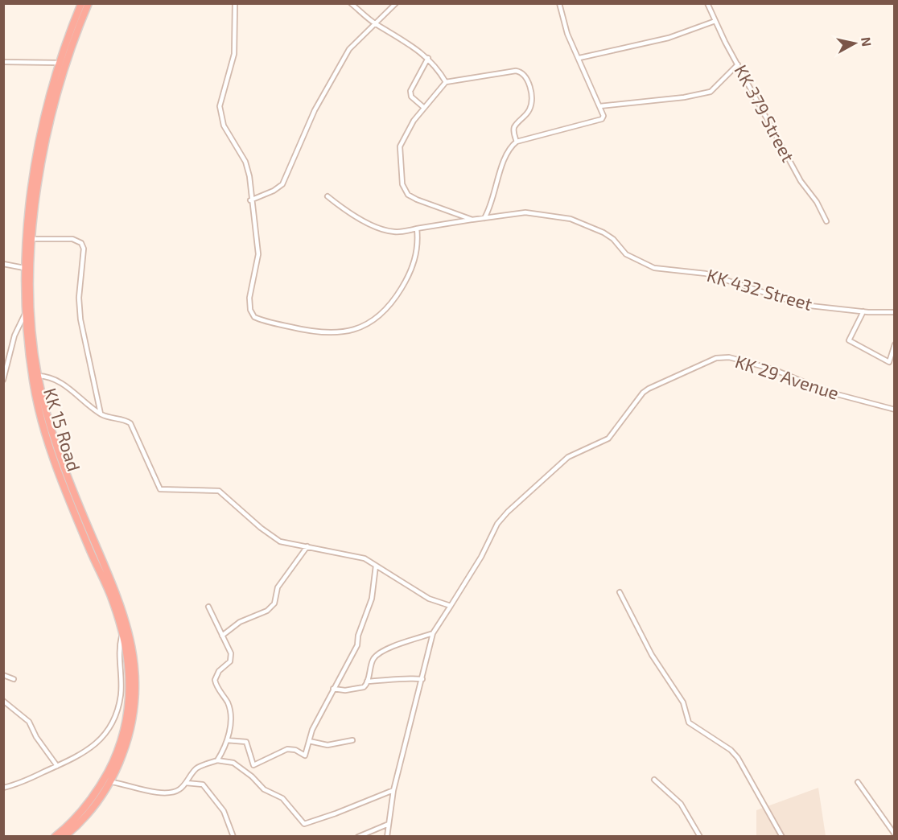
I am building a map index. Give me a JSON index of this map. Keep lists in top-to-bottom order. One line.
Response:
{"streets":{"highway":["KK 15 Road"],"street":["KK 379 Street","KK 432 Street","KK 29 Avenue"]},"north":"right"}
